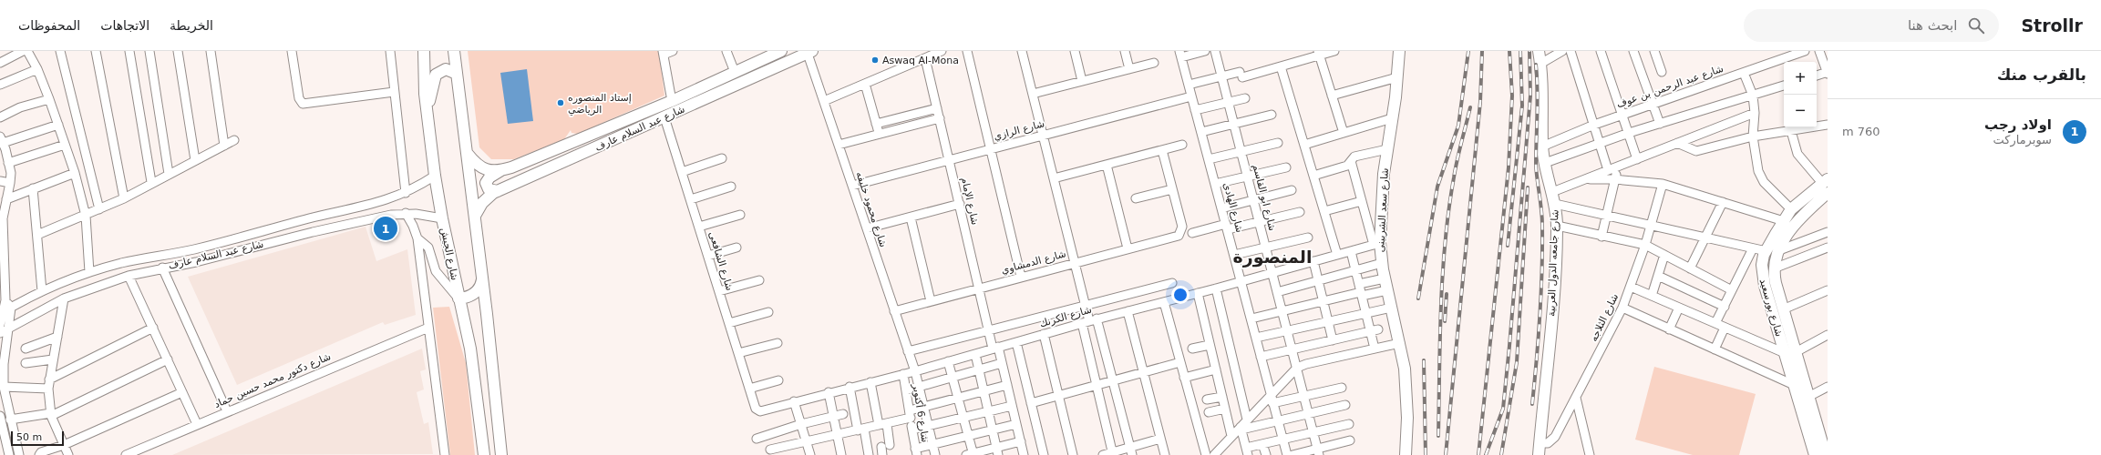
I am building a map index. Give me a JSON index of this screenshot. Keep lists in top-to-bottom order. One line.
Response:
{"streets":{"main road":["شارع عبد السلام عارف","شارع سعد الشربينى","شارع الجيش","شارع جامعه الدول العربية","شارع بورسعيد"],"street":["شارع عبد الرحمن بن عوف","شارع الرازي","شارع ابو القاسم","شارع الإمام","شارع الهادى","شارع محمود خليفه","شارع الشافعى","شارع الدمشاوي","شارع الكرنك","شارع الثلاجه","شارع دكتور محمد حسين حماد","شارع 6 أكتوبر"]},"crossings":[["شارع عبد الرحمن بن عوف","شارع جامعه الدول العربية"],["شارع عبد السلام عارف","شارع محمود خليفه"],["شارع عبد السلام عارف","شارع الجيش"],["شارع عبد السلام عارف","شارع الشافعى"],["شارع الرازي","شارع الإمام"],["شارع الرازي","شارع الهادى"],["شارع الرازي","شارع محمود خليفه"],["شارع ابو القاسم","شارع الكرنك"],["شارع الإمام","شارع الدمشاوي"],["شارع الإمام","شارع الكرنك"],["شارع الهادى","شارع الكرنك"],["شارع محمود خليفه","شارع الدمشاوي"],["شارع محمود خليفه","شارع الكرنك"],["شارع سعد الشربينى","شارع الكرنك"],["شارع الشافعى","شارع الكرنك"],["شارع جامعه الدول العربية","شارع الثلاجه"],["شارع الكرنك","شارع 6 أكتوبر"]],"districts":["المنصورة"],"places":["Aswaq Al-Mona","إستاد المنصوره الرياضي"],"scale_bar":"50 m","page":{"header":"Strollr","search":"ابحث هنا","nav":["الخريطة","الاتجاهات","المحفوظات"],"heading":"بالقرب منك","map_buttons":["+","−"],"list":[{"mark":"1","name":"اولاد رجب","note":"سوبرماركت","value":"760 m"}],"pins":"1","scale":"50 m"}}
